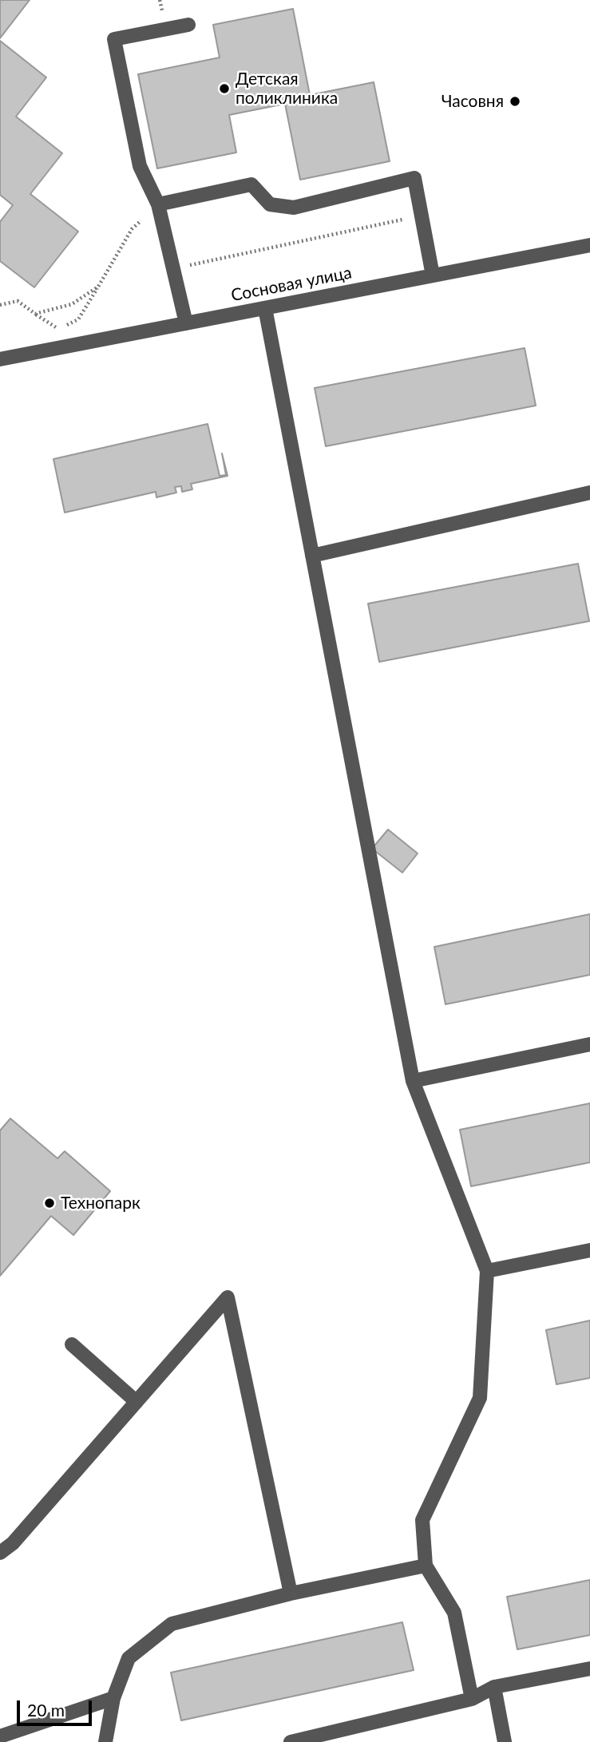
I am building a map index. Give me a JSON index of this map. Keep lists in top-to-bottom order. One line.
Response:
{"streets":{"street":["Сосновая улица"]},"places":["Детская поликлиника","Часовня","Технопарк"],"scale_bar":"20 m"}
